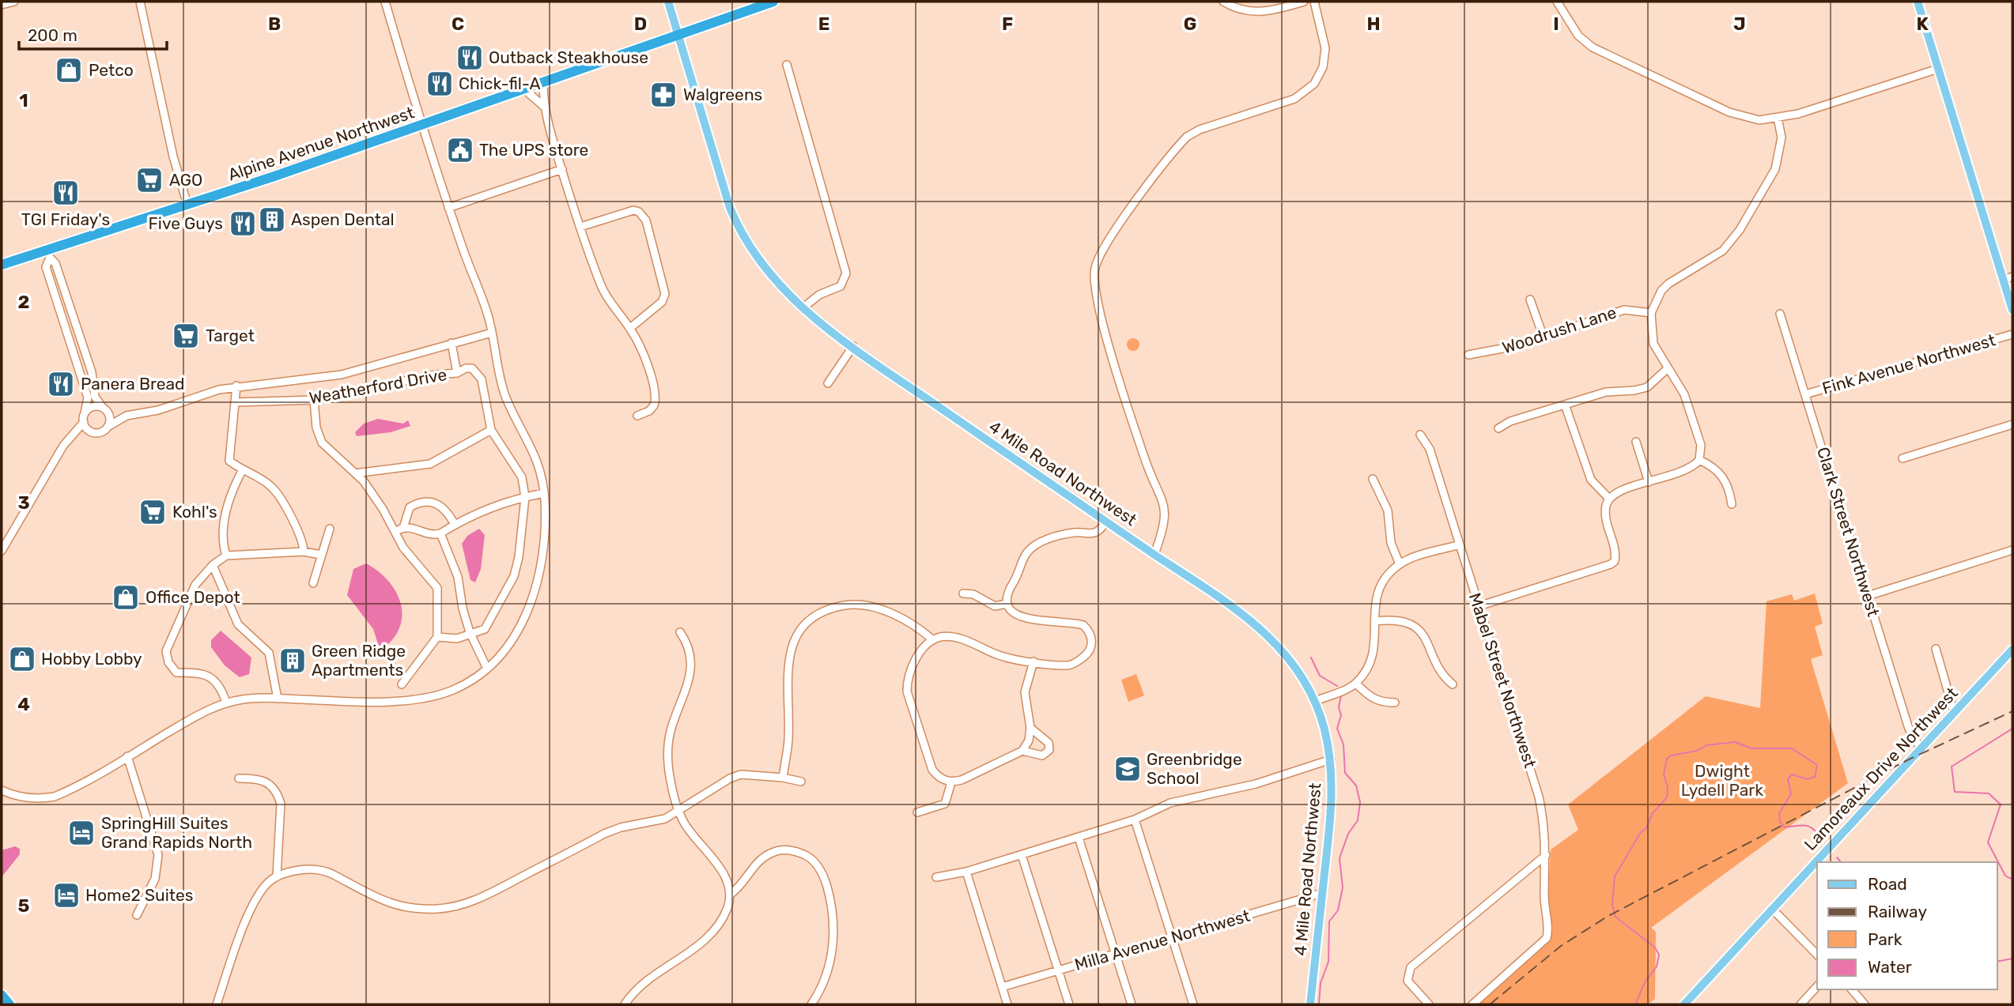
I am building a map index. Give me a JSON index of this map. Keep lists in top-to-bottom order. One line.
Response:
{"streets":{"highway":["Alpine Avenue Northwest"],"main road":["4 Mile Road Northwest","Lamoreaux Drive Northwest"],"street":["Woodrush Lane","Fink Avenue Northwest","Weatherford Drive","Clark Street Northwest","Mabel Street Northwest","Milla Avenue Northwest"]},"crossings":[["Alpine Avenue Northwest","4 Mile Road Northwest"],["Fink Avenue Northwest","Clark Street Northwest"],["4 Mile Road Northwest","Milla Avenue Northwest"],["Clark Street Northwest","Lamoreaux Drive Northwest"]],"parks":["Dwight Lydell Park"],"places":{"restaurant":["Outback Steakhouse","Chick-fil-A","TGI Friday's","Five Guys","Panera Bread"],"shop":["Petco","Office Depot","Hobby Lobby"],"pharmacy":["Walgreens"],"public building":["The UPS store"],"supermarket":["AGO","Target","Kohl's"],"building":["Aspen Dental","Green Ridge Apartments"],"school or university":["Greenbridge School"],"hotel":["SpringHill Suites Grand Rapids North","Home2 Suites"]},"legend":["Road","Railway","Park","Water"],"scale_bar":"200 m","grid":{"columns":["B","C","D","E","F","G","H","I","J","K"],"rows":["1","2","3","4","5"]}}
